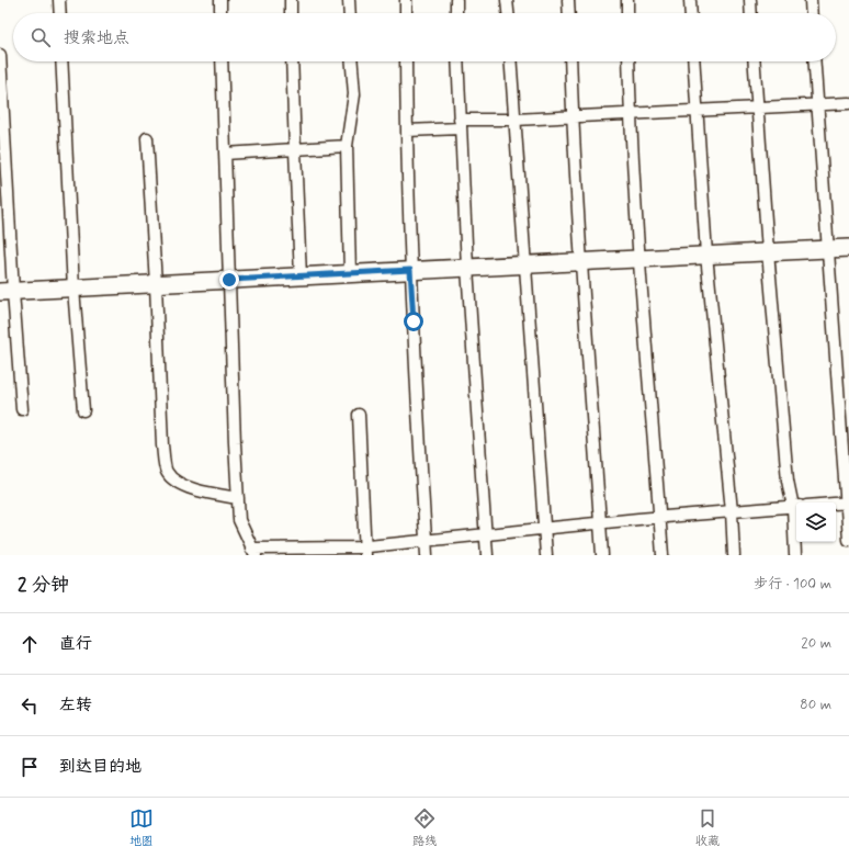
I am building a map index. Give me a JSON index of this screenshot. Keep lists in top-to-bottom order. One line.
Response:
{"page":{"search":"搜索地点","heading":["2 分钟","步行 · 100 m"],"list":[["直行","20 m"],["左转","80 m"],"到达目的地"],"nav":["地图","路线","收藏"]}}
